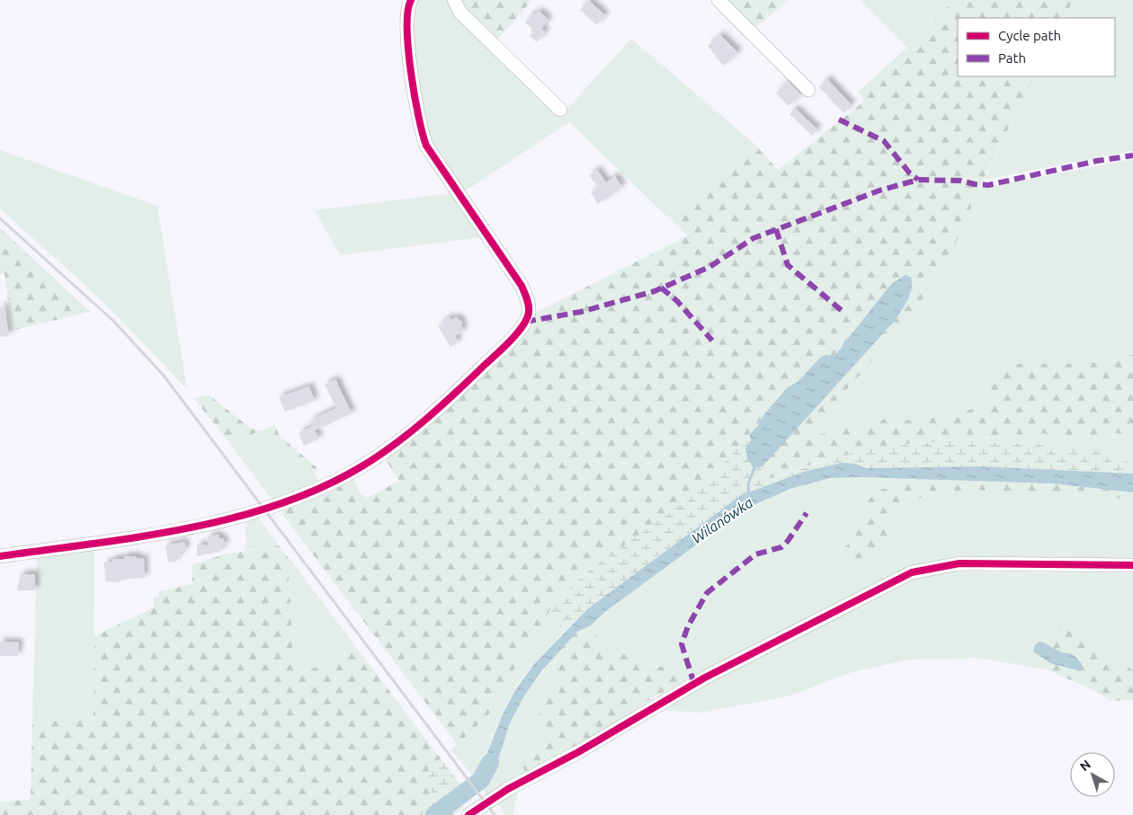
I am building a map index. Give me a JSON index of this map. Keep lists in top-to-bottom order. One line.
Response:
{"water":["Wilanówka"],"legend":["Cycle path","Path"],"north":"top left"}
